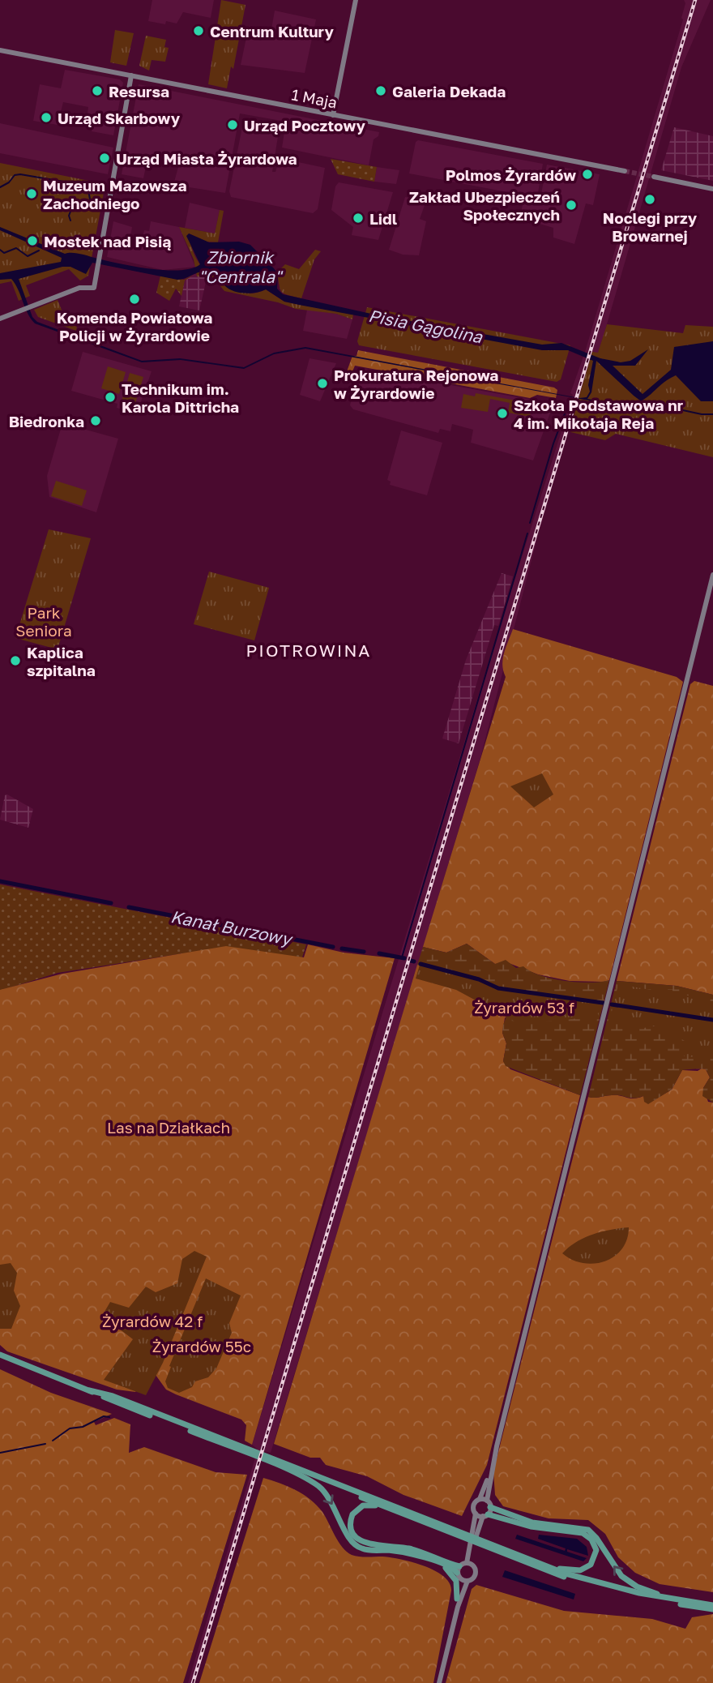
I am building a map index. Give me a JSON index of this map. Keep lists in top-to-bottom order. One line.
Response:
{"streets":{"main road":["1 Maja"]},"districts":["PIOTROWINA"],"water":["Zbiornik \"Centrala\"","Pisia Gągolina","Kanał Burzowy"],"parks":["Park Seniora","Żyrardów 53 f","Las na Działkach","Żyrardów 42 f","Żyrardów 55c"],"places":["Centrum Kultury","Resursa","Galeria Dekada","Urząd Skarbowy","Urząd Pocztowy","Urząd Miasta Żyrardowa","Polmos Żyrardów","Muzeum Mazowsza Zachodniego","Noclegi przy Browarnej","Zakład Ubezpieczeń Społecznych","Lidl","Mostek nad Pisią","Komenda Powiatowa Policji w Żyrardowie","Prokuratura Rejonowa w Żyrardowie","Technikum im. Karola Dittricha","Szkoła Podstawowa nr 4 im. Mikołaja Reja","Biedronka","Kaplica szpitalna"]}
